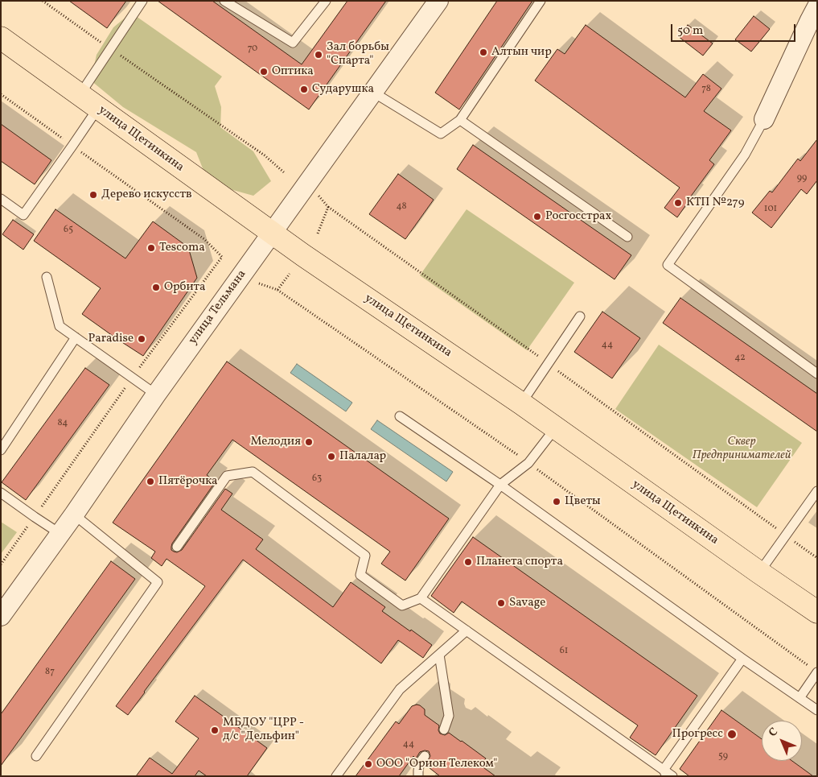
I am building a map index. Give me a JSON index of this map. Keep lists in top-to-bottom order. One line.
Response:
{"streets":{"main road":["улица Щетинкина"],"street":["улица Тельмана"]},"crossings":[["улица Щетинкина","улица Тельмана"]],"parks":["Сквер Предпринимателей"],"places":["Алтын чир","Зал борьбы \"Спарта\"","Оптика","Сударушка","Дерево искусств","КТП №279","Росгосстрах","Tescoma","Орбита","Paradise","Мелодия","Палалар","Пятёрочка","Цветы","Планета спорта","Savage","МБДОУ \"ЦРР - д/с \"Дельфин\"","Прогресс","ООО \"Орион Телеком\""],"house_numbers":["70","78","99","48","101","65","44","42","84","63","61","87","44","59"],"scale_bar":"50 m","north":"top left"}
